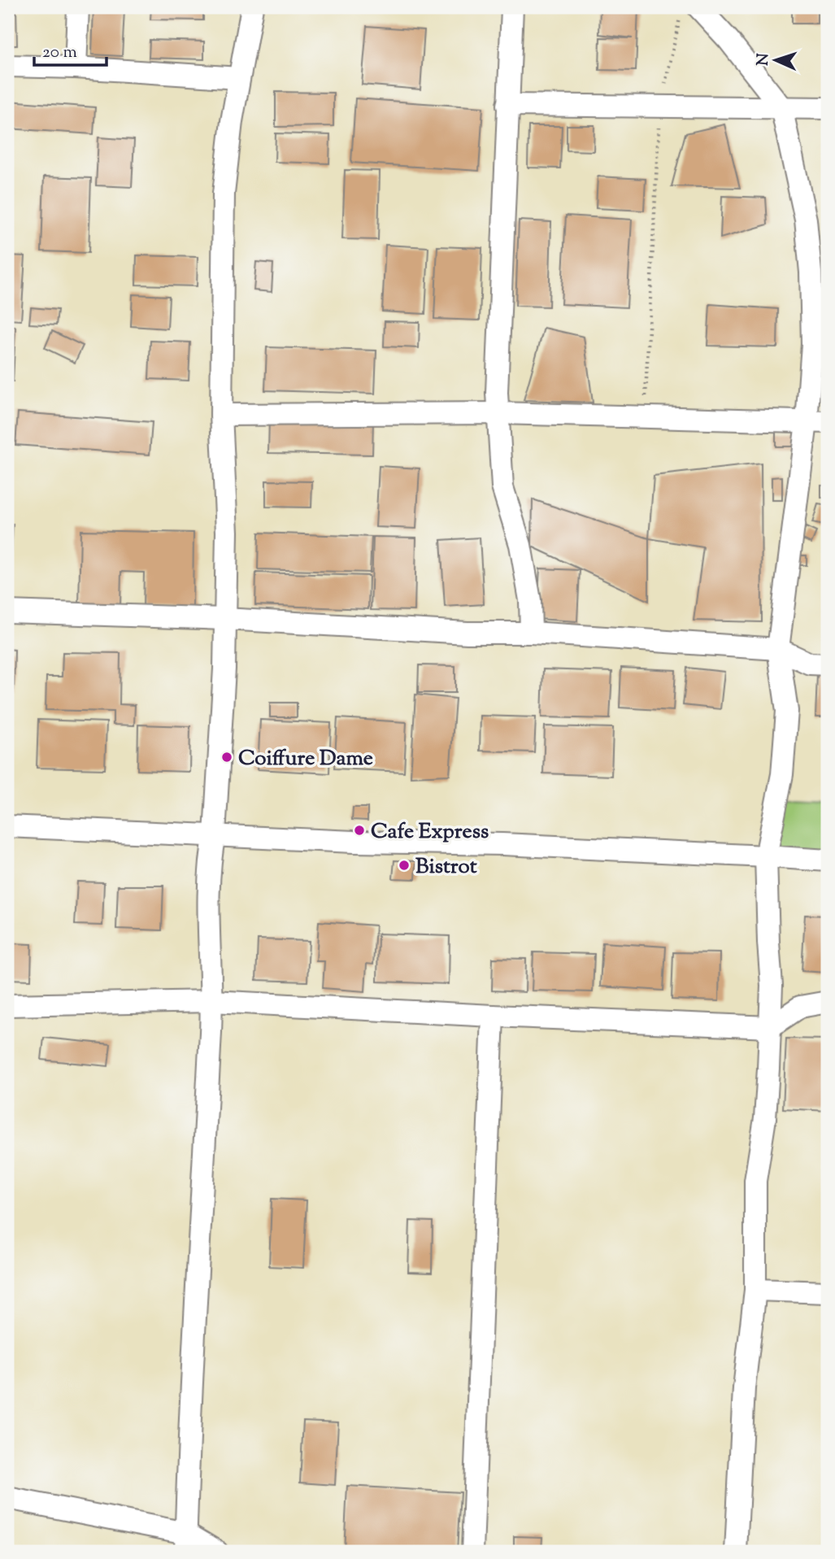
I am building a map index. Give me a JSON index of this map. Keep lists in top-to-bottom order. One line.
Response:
{"places":["Coiffure Dame","Cafe Express","Bistrot"],"scale_bar":"20 m","north":"left"}
